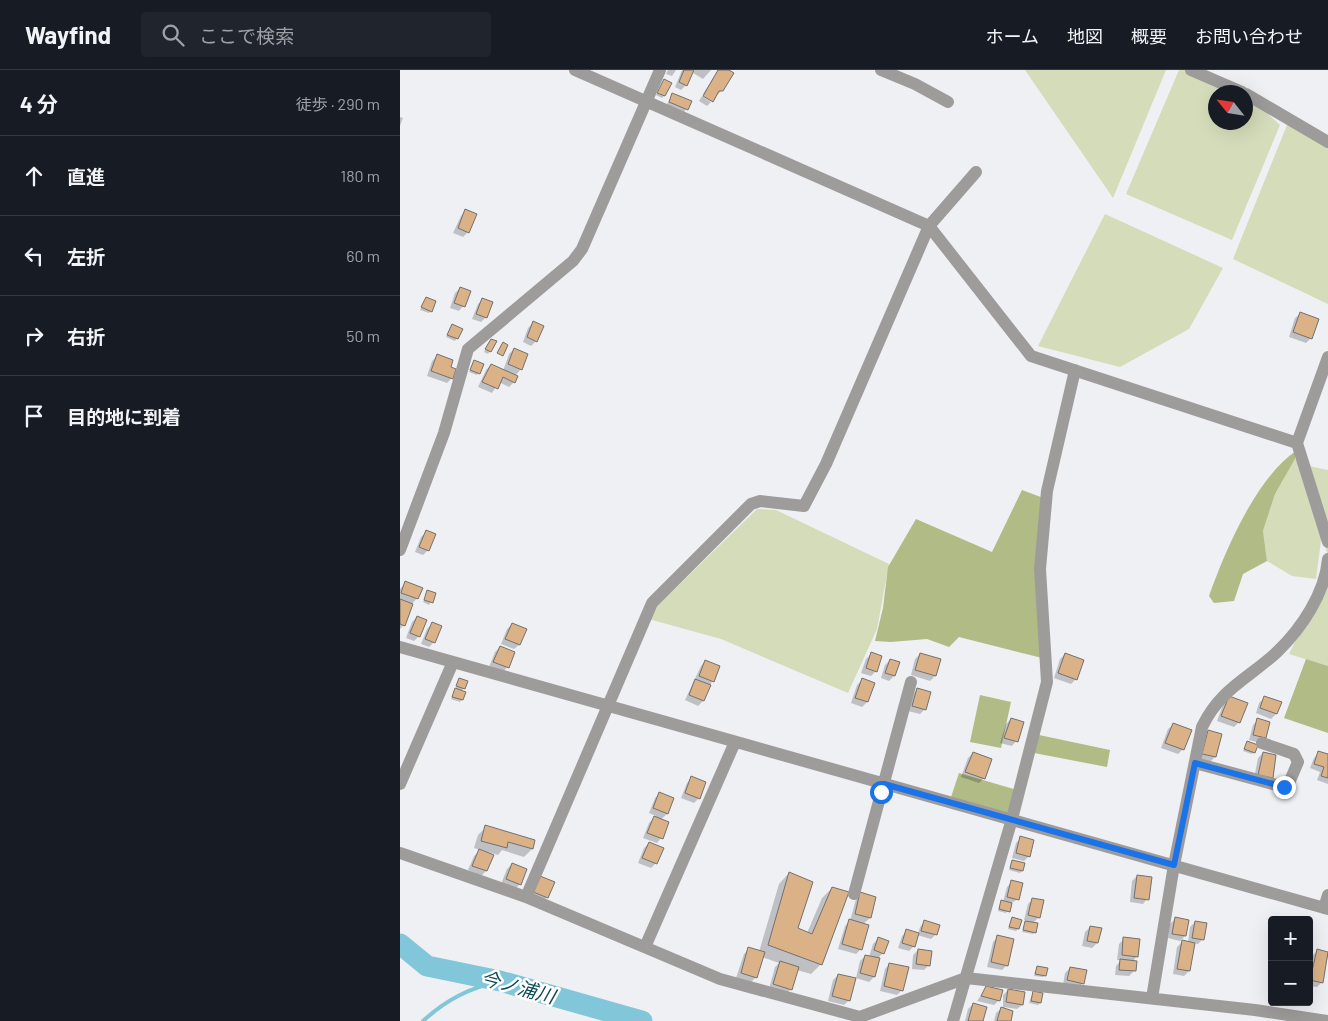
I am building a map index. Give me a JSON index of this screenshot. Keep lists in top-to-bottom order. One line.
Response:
{"water":["今ノ浦川"],"north":"top left","page":{"header":"Wayfind","search":"ここで検索","nav":["ホーム","地図","概要","お問い合わせ"],"heading":["4 分","徒歩 · 290 m"],"list":[["直進","180 m"],["左折","60 m"],["右折","50 m"],"目的地に到着"],"map_buttons":["+","−"]}}
